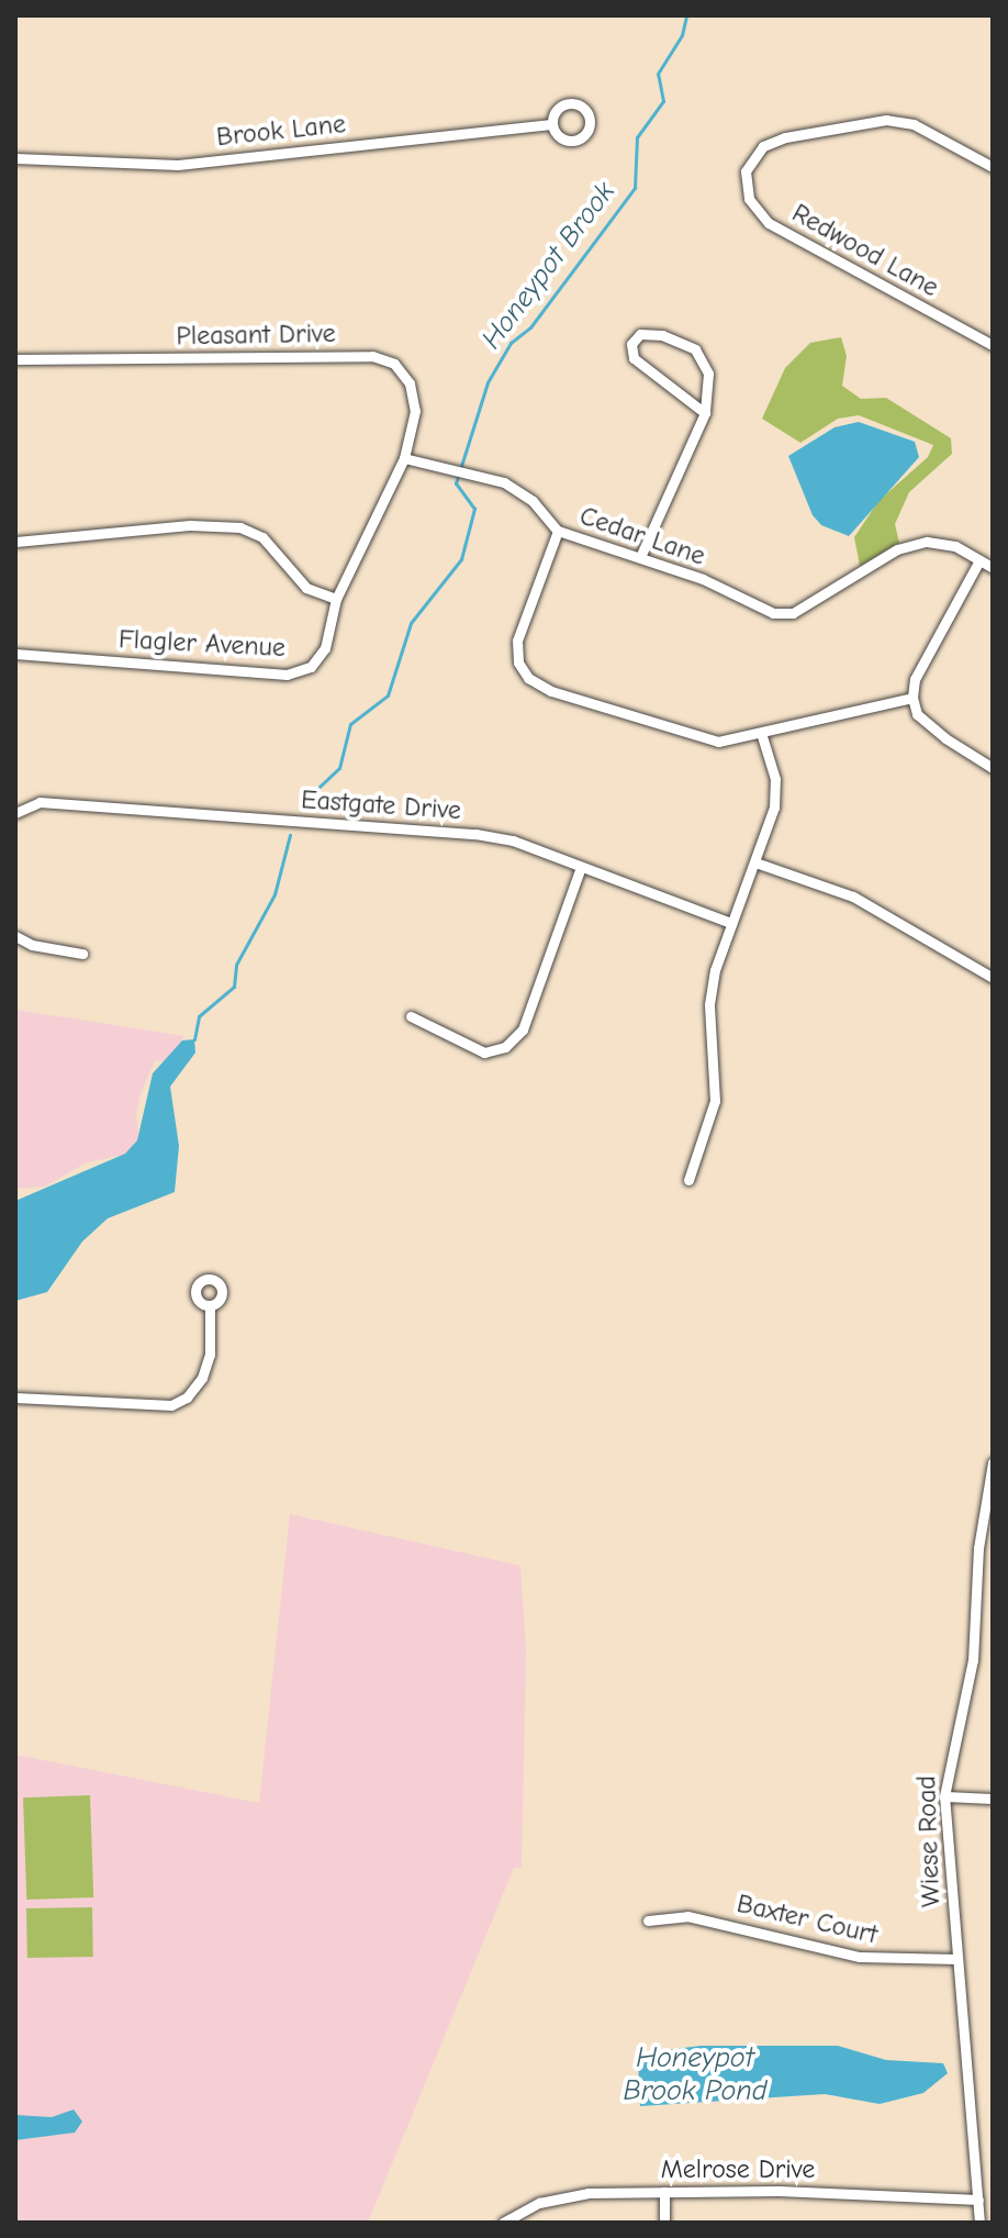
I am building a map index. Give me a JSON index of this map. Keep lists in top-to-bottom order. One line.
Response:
{"streets":{"street":["Brook Lane","Redwood Lane","Pleasant Drive","Cedar Lane","Flagler Avenue","Eastgate Drive","Wiese Road","Baxter Court","Melrose Drive"]},"crossings":[["Pleasant Drive","Cedar Lane"],["Wiese Road","Baxter Court"],["Wiese Road","Melrose Drive"]],"water":["Honeypot Brook","Honeypot Brook Pond"]}
